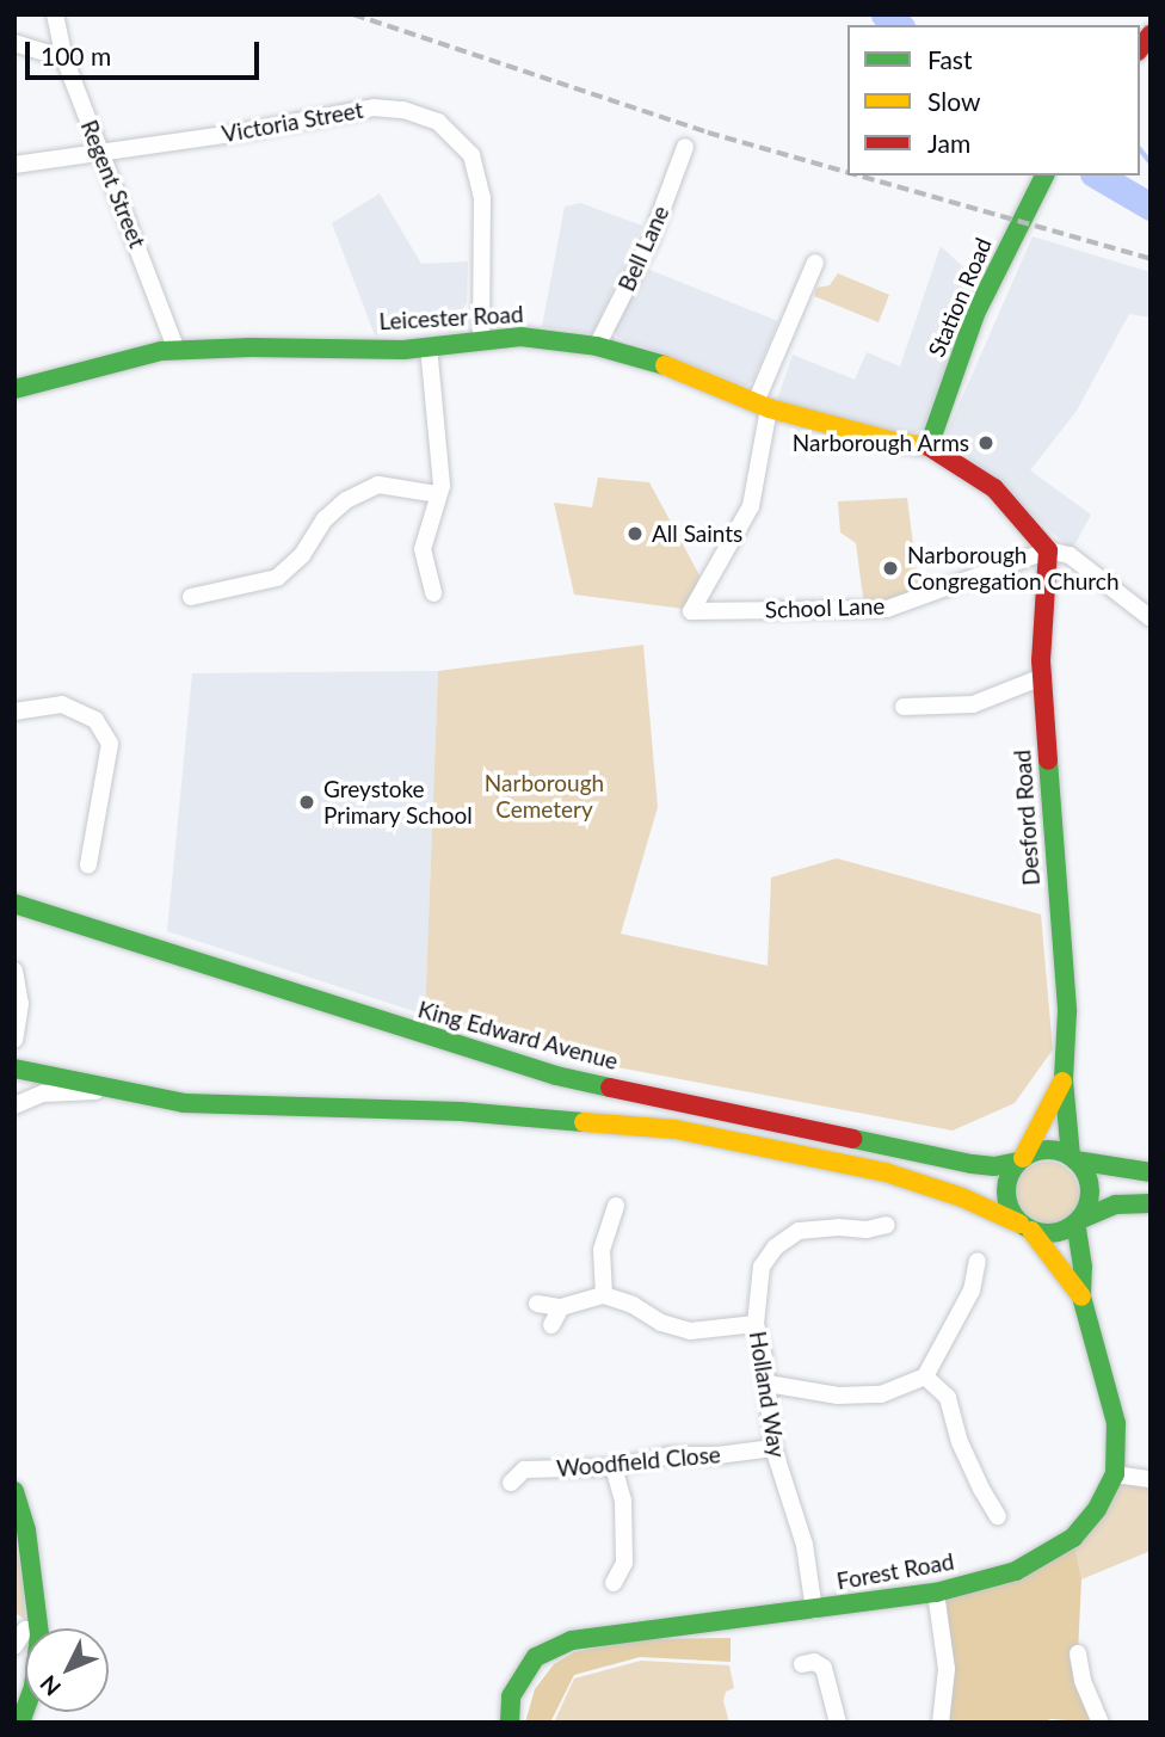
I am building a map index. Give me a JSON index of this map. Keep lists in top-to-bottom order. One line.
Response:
{"streets":{"street":["Victoria Street","Regent Street","Bell Lane","Station Road","Leicester Road","School Lane","Desford Road","King Edward Avenue","Holland Way","Woodfield Close","Forest Road"]},"crossings":[["Victoria Street","Regent Street"],["Victoria Street","Leicester Road"],["Regent Street","Leicester Road"],["Bell Lane","Leicester Road"],["Station Road","Leicester Road"],["Leicester Road","School Lane"],["School Lane","Desford Road"],["Desford Road","King Edward Avenue"],["Desford Road","Forest Road"],["King Edward Avenue","Forest Road"],["Holland Way","Woodfield Close"],["Holland Way","Forest Road"]],"parks":["Narborough Cemetery"],"places":["Narborough Arms","All Saints","Narborough Congregation Church","Greystoke Primary School"],"legend":["Fast","Slow","Jam"],"scale_bar":"100 m","north":"bottom left"}
